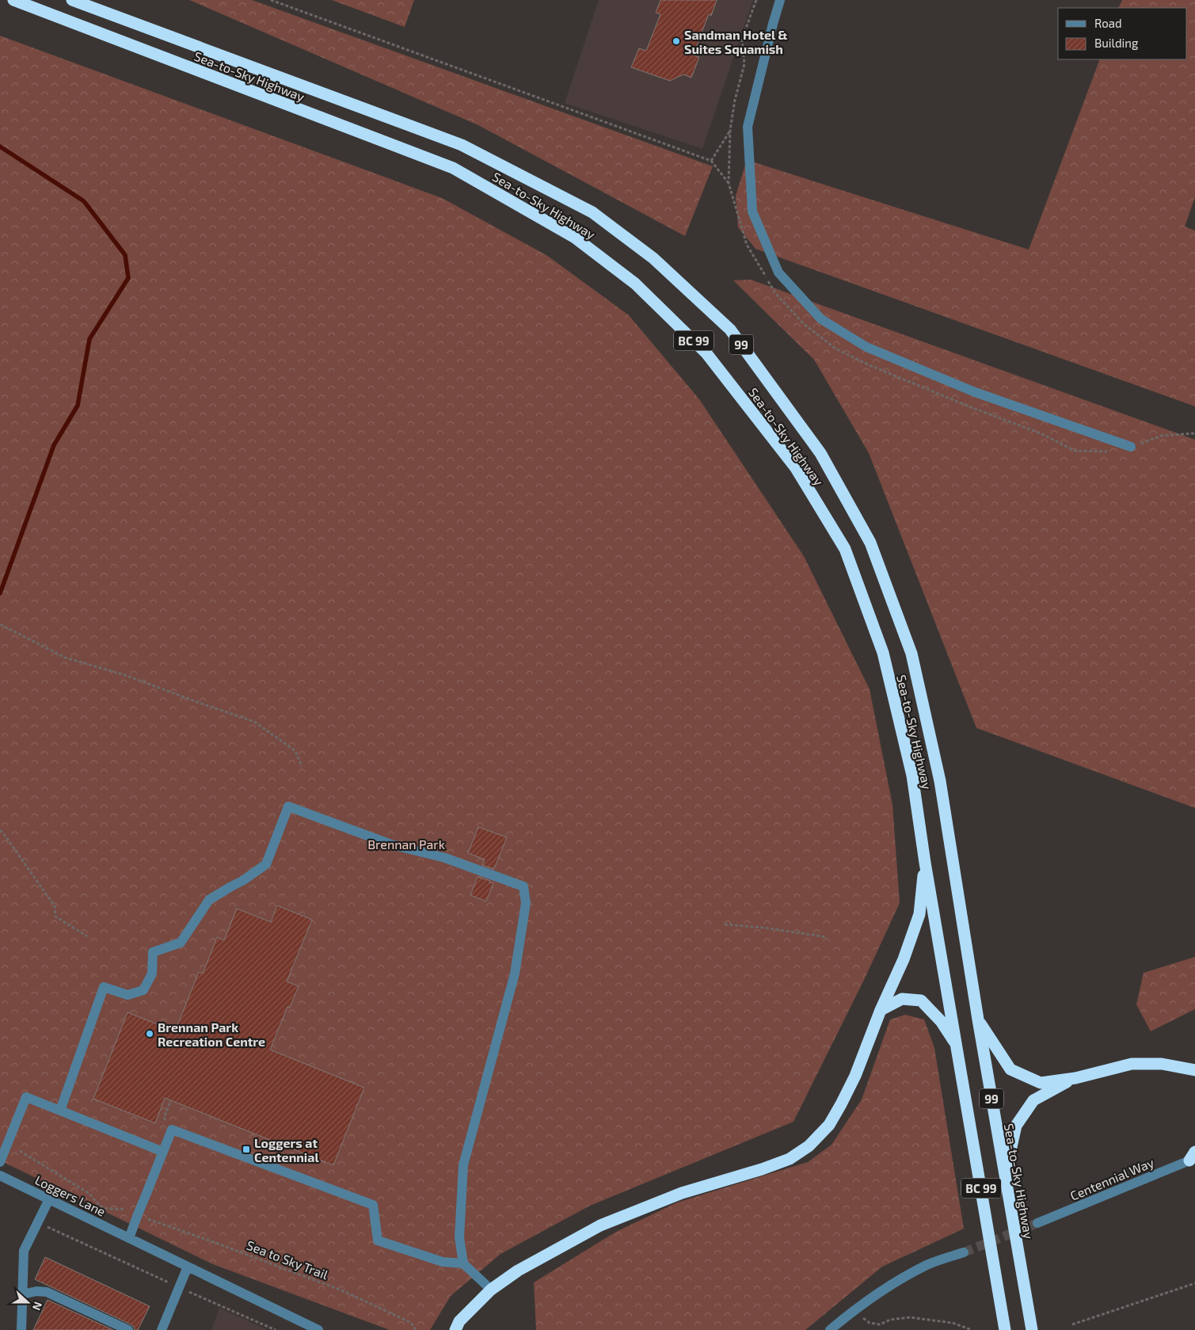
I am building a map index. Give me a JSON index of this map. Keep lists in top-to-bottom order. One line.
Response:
{"streets":{"highway":["Sea-to-Sky Highway","BC 99","99"],"street":["Centennial Way","Loggers Lane"],"path":["Sea to Sky Trail"]},"crossings":[["Sea-to-Sky Highway","99"]],"parks":["Brennan Park"],"places":{"other":["Sandman Hotel & Suites Squamish","Brennan Park Recreation Centre"],"transit":["Loggers at Centennial"]},"legend":["Road","Building"],"north":"right"}
